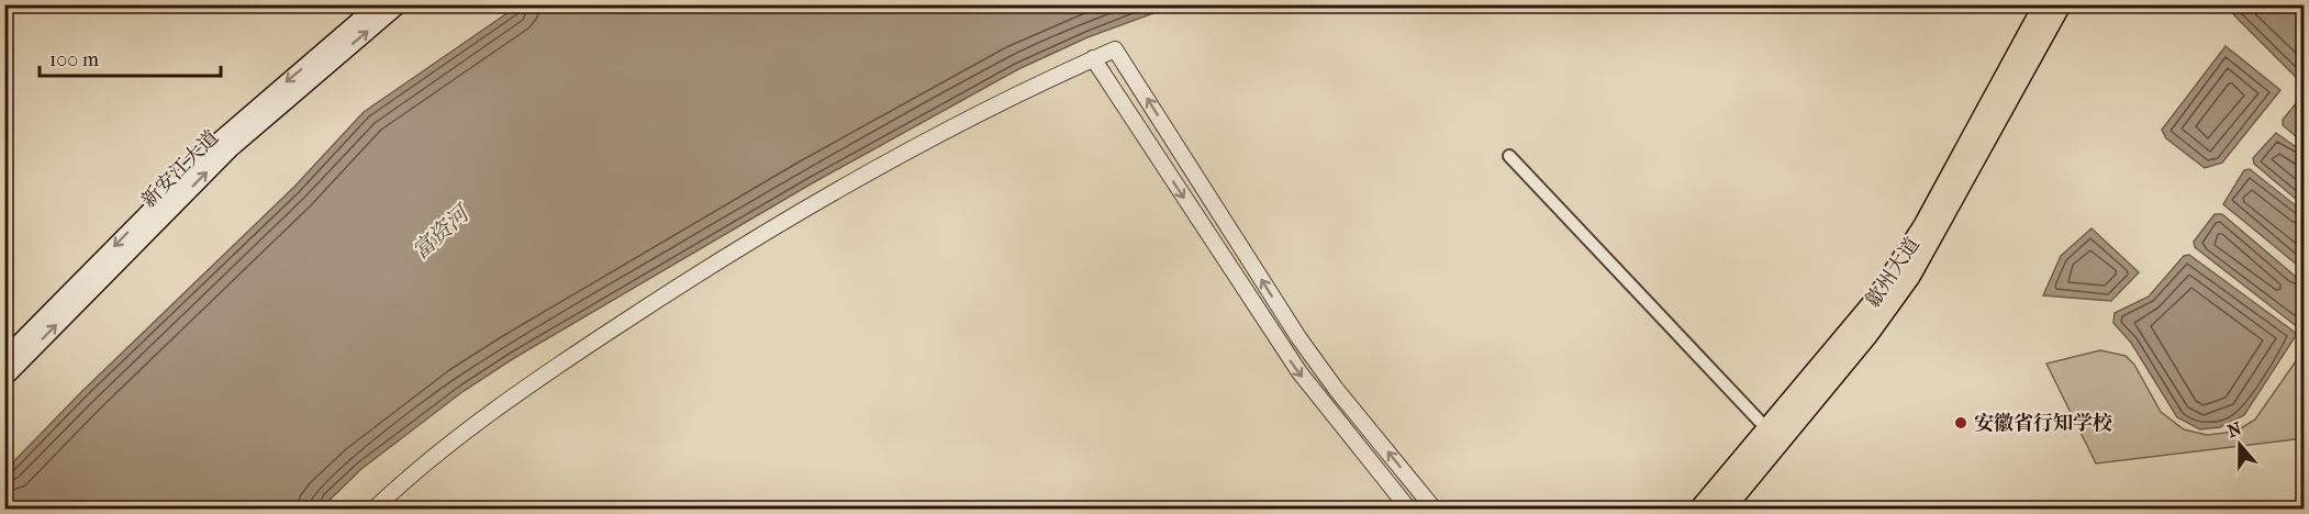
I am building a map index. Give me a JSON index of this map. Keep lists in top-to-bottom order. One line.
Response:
{"streets":{"highway":["歙州大道"],"main road":["新安江大道"]},"water":["富资河"],"places":["安徽省行知学校"],"scale_bar":"100 m","north":"top"}
